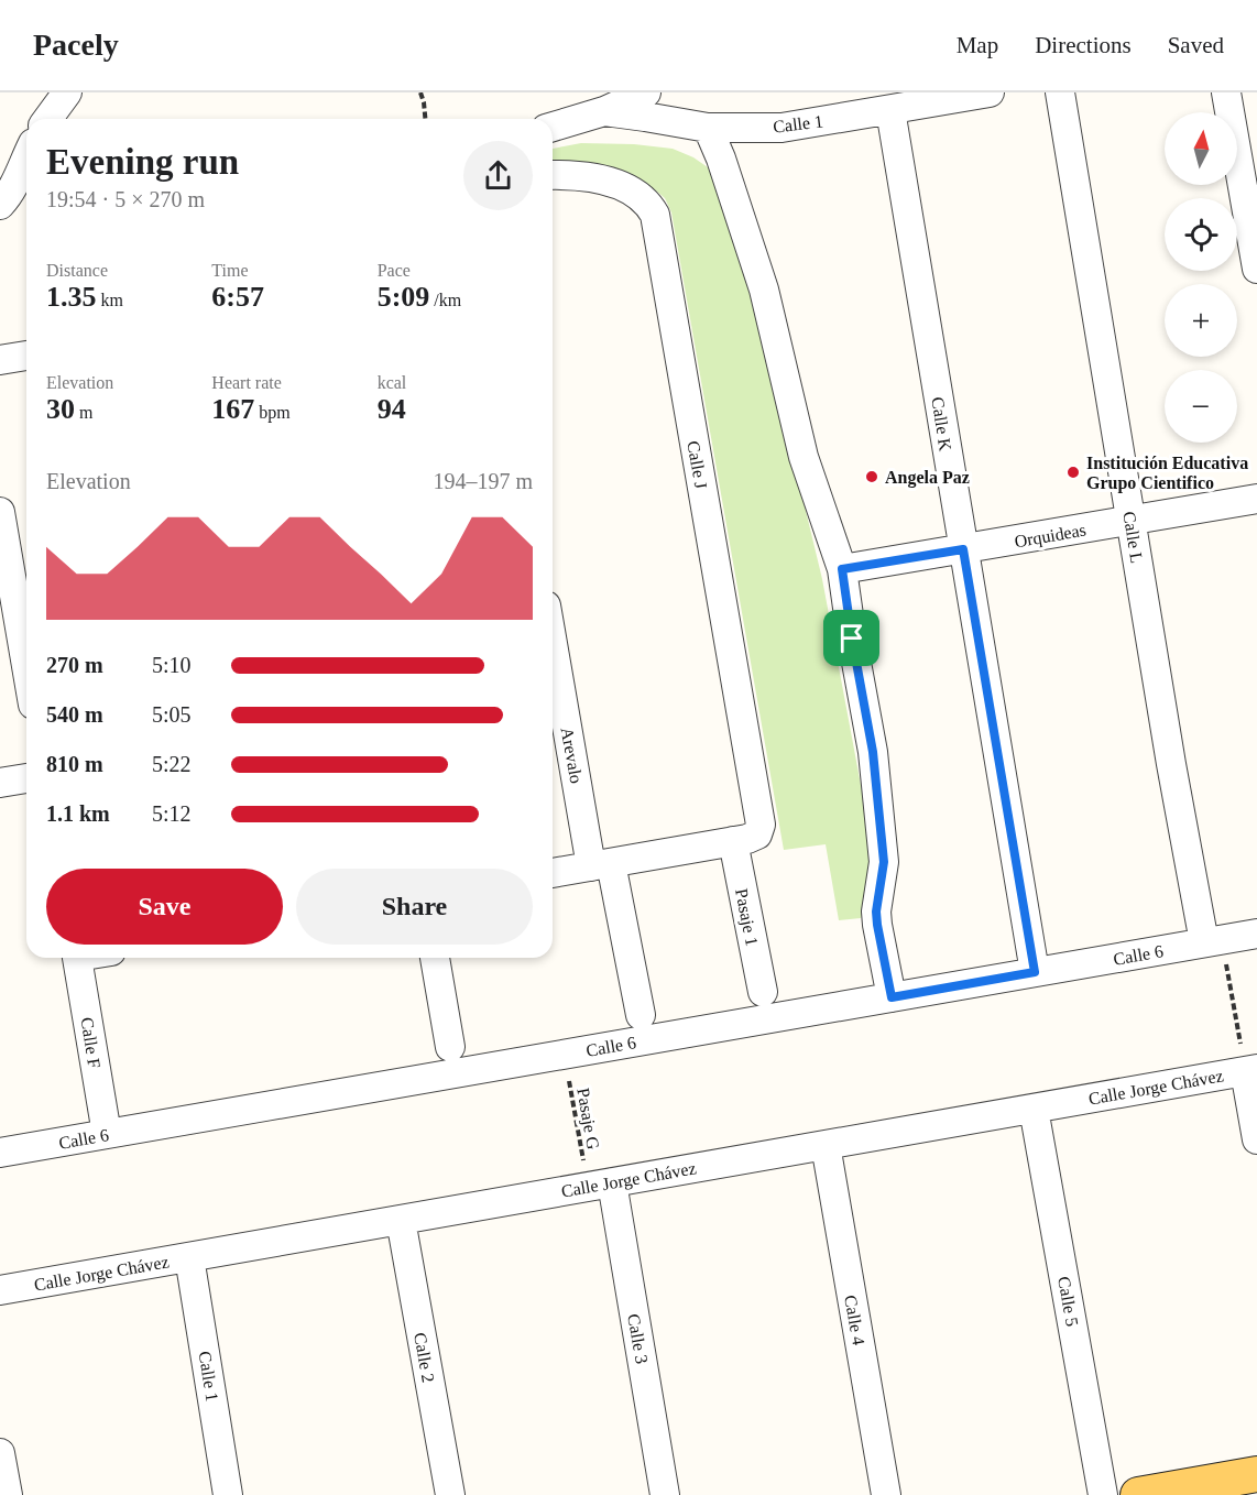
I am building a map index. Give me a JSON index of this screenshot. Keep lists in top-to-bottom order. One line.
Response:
{"streets":{"street":["Calle 1","Calle K","Calle J","Orquideas","Calle L","Arevalo","Pasaje 1","Calle 6","Calle F","Calle Jorge Chávez","Calle 5","Calle 4","Calle 3","Calle 2"],"path":["Pasaje G"]},"crossings":[["Calle 1","Calle K"],["Calle 1","Calle Jorge Chávez"],["Calle K","Orquideas"],["Calle K","Calle 6"],["Calle J","Pasaje 1"],["Orquideas","Calle L"],["Calle L","Calle 6"],["Calle 6","Calle F"],["Calle 6","Pasaje G"],["Calle Jorge Chávez","Pasaje G"],["Calle Jorge Chávez","Calle 5"],["Calle Jorge Chávez","Calle 4"],["Calle Jorge Chávez","Calle 3"],["Calle Jorge Chávez","Calle 2"],["Pasaje G","Calle 3"]],"places":["Institución Educativa Grupo Cientifico","Angela Paz"],"north":"top","page":{"header":"Pacely","nav":["Map","Directions","Saved"],"map_buttons":["+","−"],"heading":["Evening run","19:54 · 5 × 270 m"],"stats":[["Distance","1.35 km"],["Time","6:57"],["Pace","5:09 /km"],["Elevation","30 m"],["Heart rate","167 bpm"],["kcal","94"]],"chart":["Elevation","194–197 m"],"list":[{"name":"270 m","note":"5:10"},{"name":"540 m","note":"5:05"},{"name":"810 m","note":"5:22"},{"name":"1.1 km","note":"5:12"}],"buttons":["Save","Share"]}}
